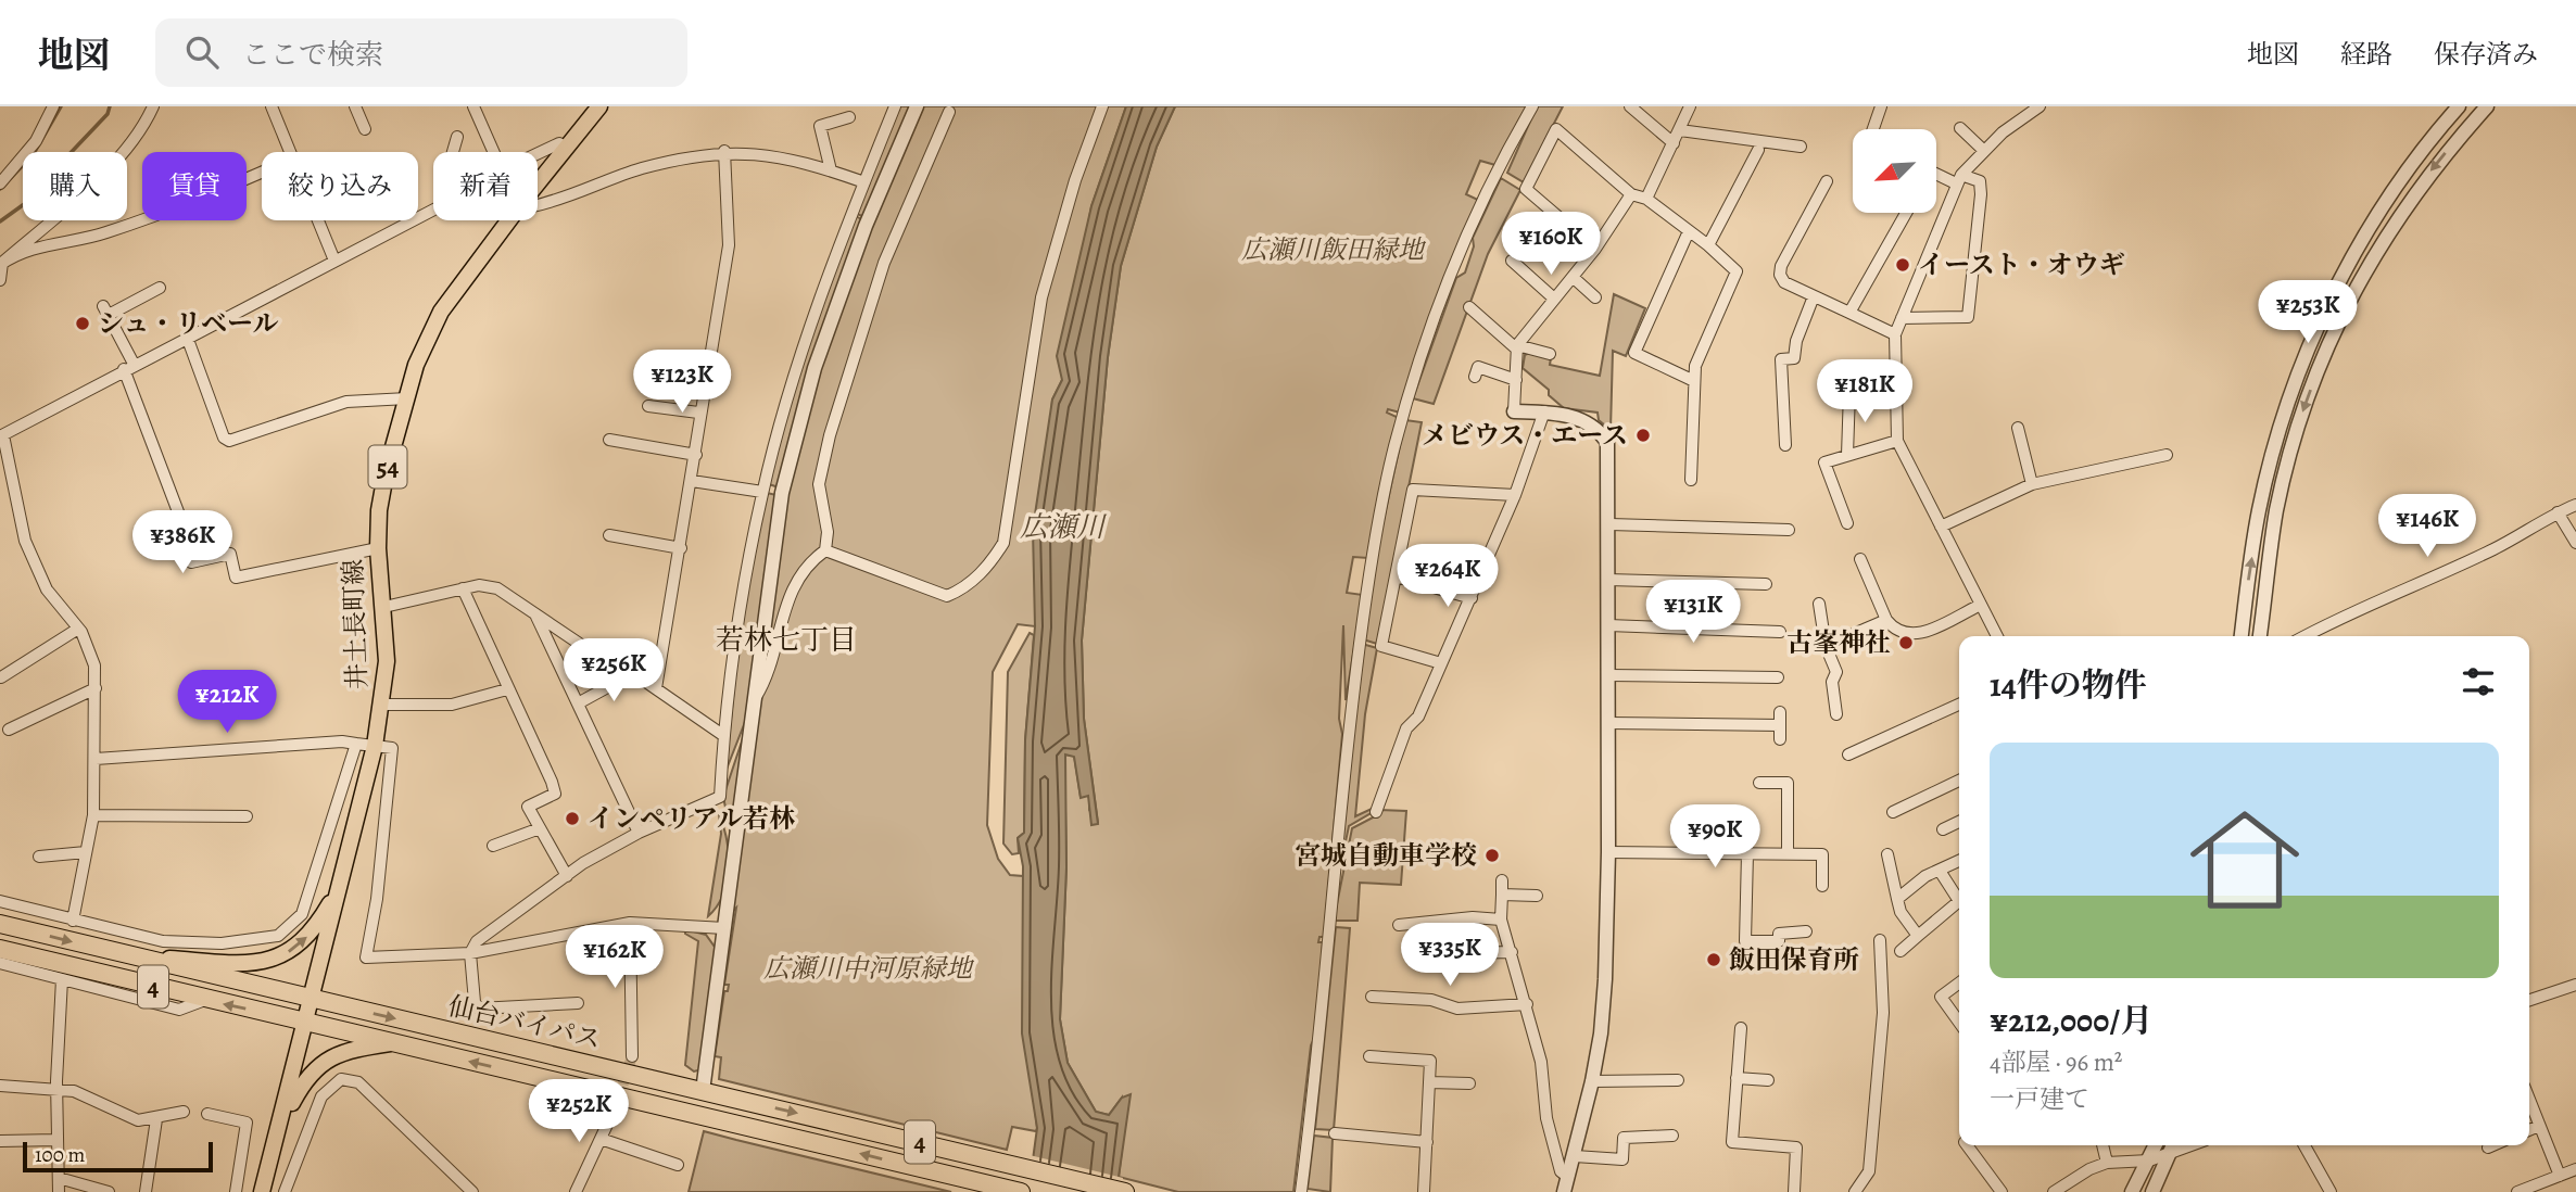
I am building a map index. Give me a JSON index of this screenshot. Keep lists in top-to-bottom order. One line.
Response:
{"streets":{"highway":["4","仙台バイパス"],"main road":["54","井土長町線"]},"crossings":[["井土長町線","仙台バイパス"]],"districts":["若林七丁目"],"water":["広瀬川"],"parks":["広瀬川飯田緑地","広瀬川中河原緑地"],"places":["イースト・オウギ","シュ・リベール","メビウス・エース","古峯神社","インペリアル若林","宮城自動車学校","飯田保育所"],"scale_bar":"100 m","north":"bottom left","page":{"header":"地図","search":"ここで検索","nav":["地図","経路","保存済み"],"chip":["購入","賃貸","絞り込み","新着"],"price":["¥160K","¥253K","¥123K","¥181K","¥146K","¥386K","¥264K","¥131K","¥256K","¥212K","¥90K","¥335K","¥162K","¥252K"],"heading":"14件の物件","list":[{"name":"¥212,000/月","note":"4部屋 · 96 m² · 一戸建て"}],"scale":"100 m"}}
